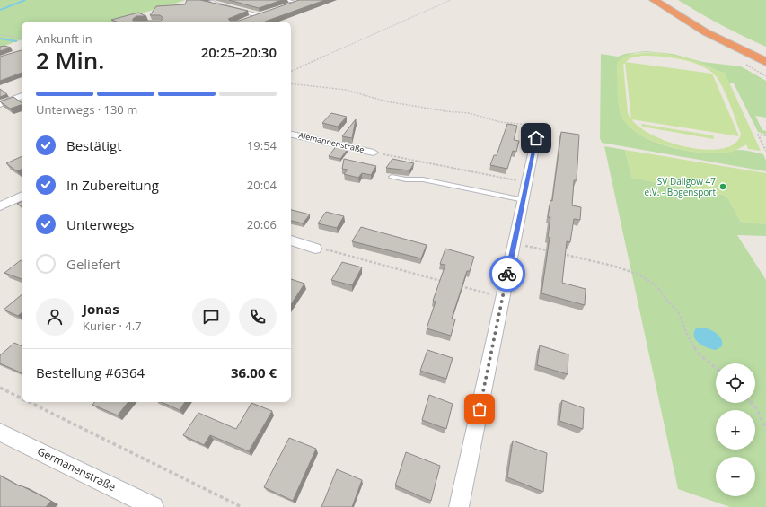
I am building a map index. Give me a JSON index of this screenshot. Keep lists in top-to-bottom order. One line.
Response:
{"streets":{"street":["Alemannenstraße","Germanenstraße"]},"places":["SV Dallgow 47 e.V. - Bogensport"],"page":{"heading":["2 Min.","Ankunft in","20:25–20:30"],"panel":["Jonas","Kurier · 4.7","Bestellung #6364","36.00 €"],"bar":"Unterwegs · 130 m","list":[["Bestätigt","19:54"],["In Zubereitung","20:04"],["Unterwegs","20:06"],"Geliefert"],"map_buttons":["+","−"]}}
